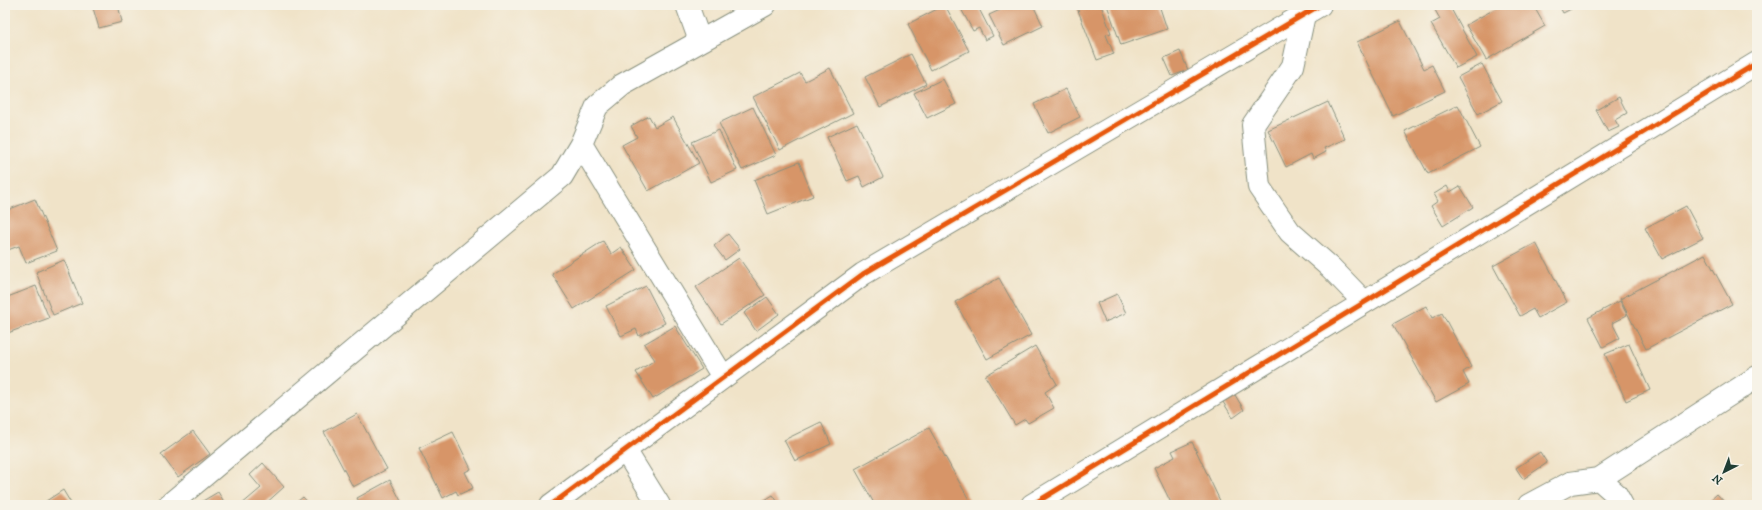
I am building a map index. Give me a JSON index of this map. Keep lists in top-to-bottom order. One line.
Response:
{"north":"bottom left"}
